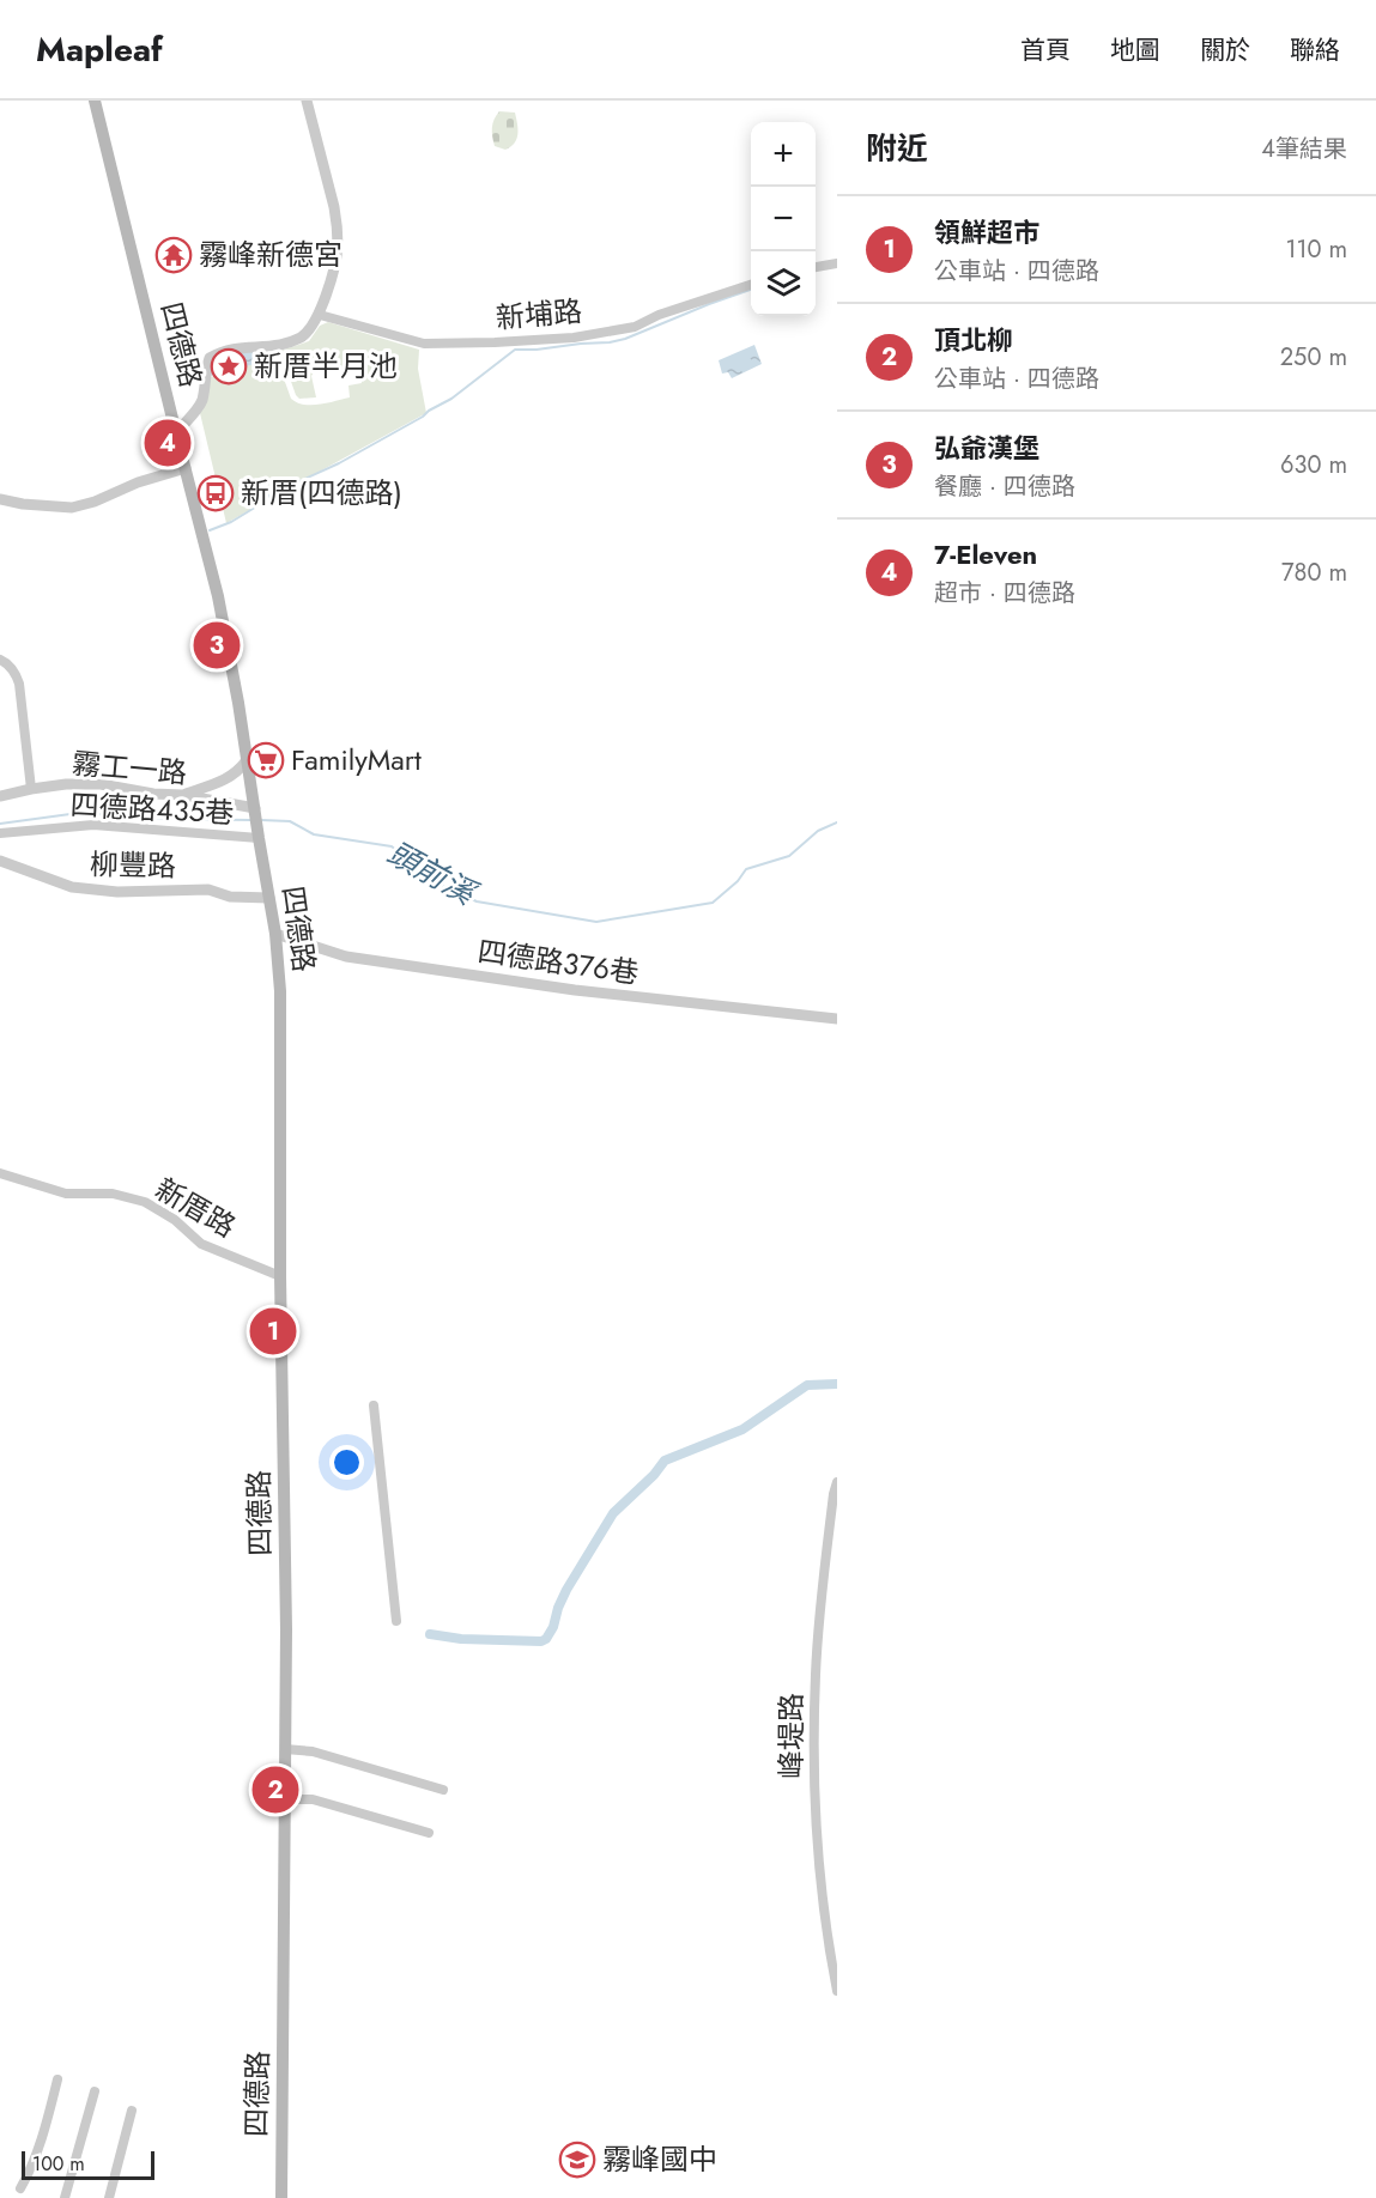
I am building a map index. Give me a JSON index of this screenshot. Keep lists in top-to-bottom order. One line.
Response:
{"streets":{"main road":["四德路"],"street":["新埔路","霧工一路","四德路435巷","柳豐路","四德路376巷","新厝路","峰堤路"]},"crossings":[["四德路","霧工一路"],["四德路","四德路435巷"],["四德路","柳豐路"],["四德路","四德路376巷"],["四德路","新厝路"]],"water":["頭前溪"],"places":{"temple":["霧峰新德宮"],"place":["新厝半月池"],"bus stop":["新厝(四德路)"],"supermarket":["FamilyMart"],"school or university":["霧峰國中"]},"scale_bar":"100 m","page":{"header":"Mapleaf","nav":["首頁","地圖","關於","聯絡"],"heading":["附近","4筆結果"],"map_buttons":["+","−"],"list":[{"mark":"1","name":"領鮮超市","note":"公車站 · 四德路","value":"110 m"},{"mark":"2","name":"頂北柳","note":"公車站 · 四德路","value":"250 m"},{"mark":"3","name":"弘爺漢堡","note":"餐廳 · 四德路","value":"630 m"},{"mark":"4","name":"7-Eleven","note":"超市 · 四德路","value":"780 m"}],"pins":["4","3","1","2"],"scale":"100 m"}}
